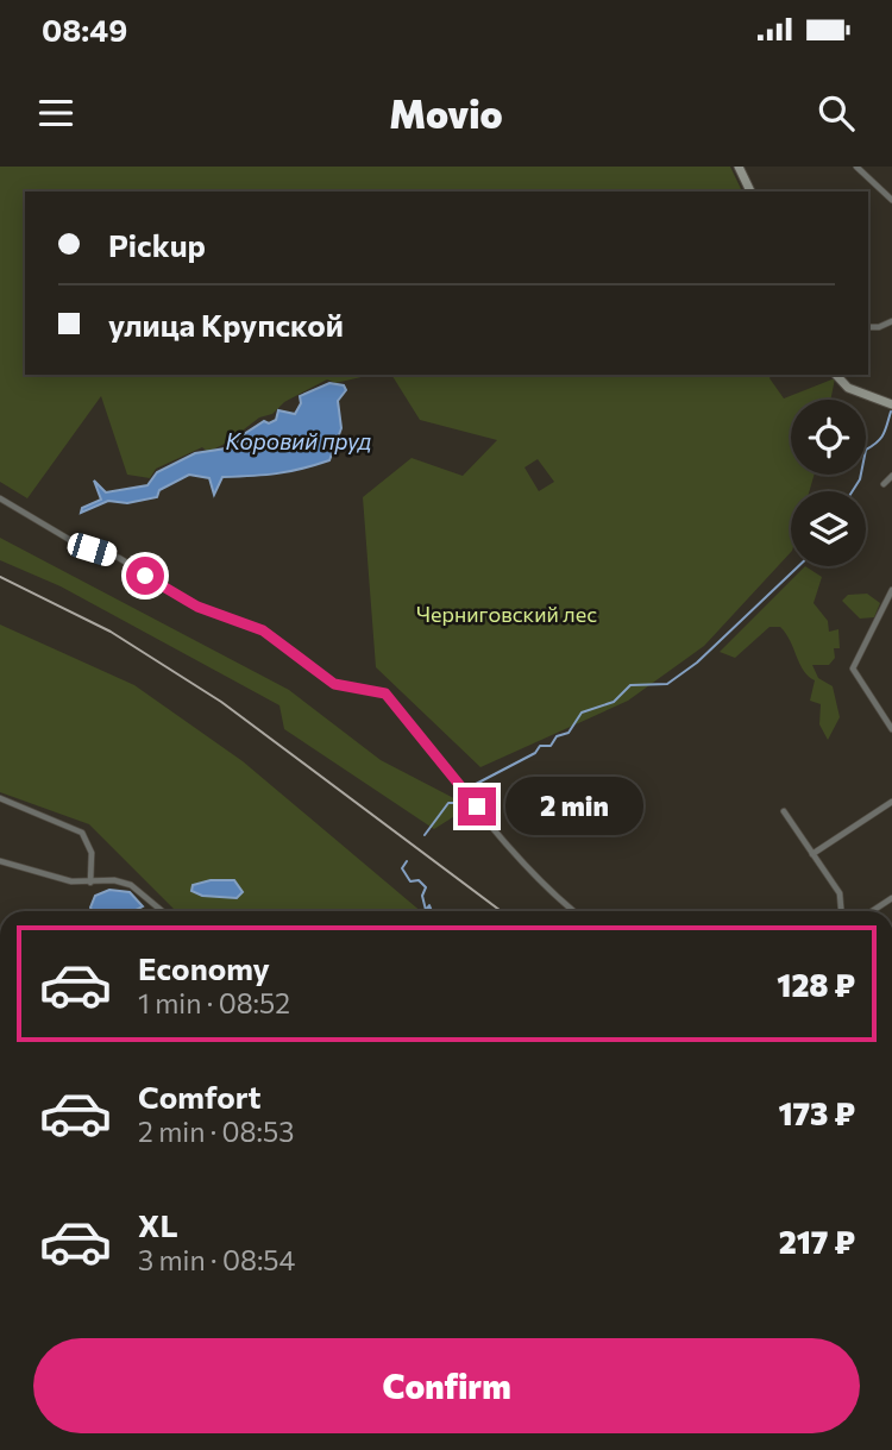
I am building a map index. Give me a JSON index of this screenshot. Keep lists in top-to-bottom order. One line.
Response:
{"water":["Коровий пруд"],"parks":["Черниговский лес"],"page":{"status":"08:49","header":"Movio","banner":["Pickup","улица Крупской"],"bubble":"2 min","list":[{"name":"Economy","note":"1 min · 08:52","value":"128 ₽"},{"name":"Comfort","note":"2 min · 08:53","value":"173 ₽"},{"name":"XL","note":"3 min · 08:54","value":"217 ₽"}],"buttons":"Confirm"}}
